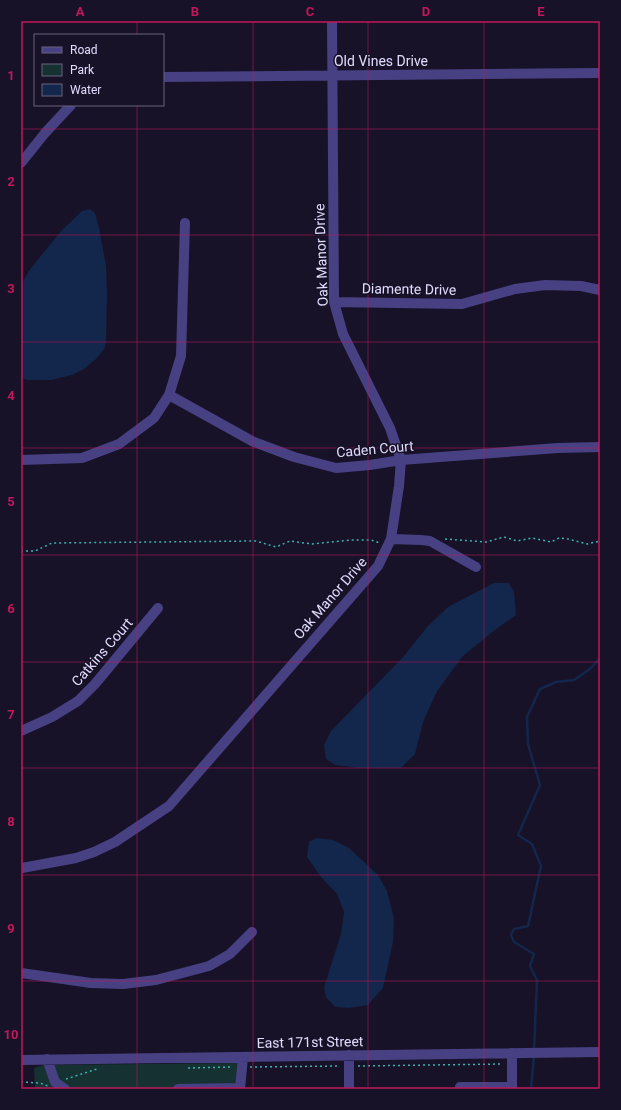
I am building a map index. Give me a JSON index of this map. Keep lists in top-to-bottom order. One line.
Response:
{"streets":{"street":["Old Vines Drive","Oak Manor Drive","Diamente Drive","Caden Court","Catkins Court","East 171st Street"]},"crossings":[["Old Vines Drive","Oak Manor Drive"],["Oak Manor Drive","Diamente Drive"],["Oak Manor Drive","Caden Court"]],"legend":["Road","Park","Water"],"grid":{"columns":["A","B","C","D","E"],"rows":["1","2","3","4","5","6","7","8","9","10"]}}
